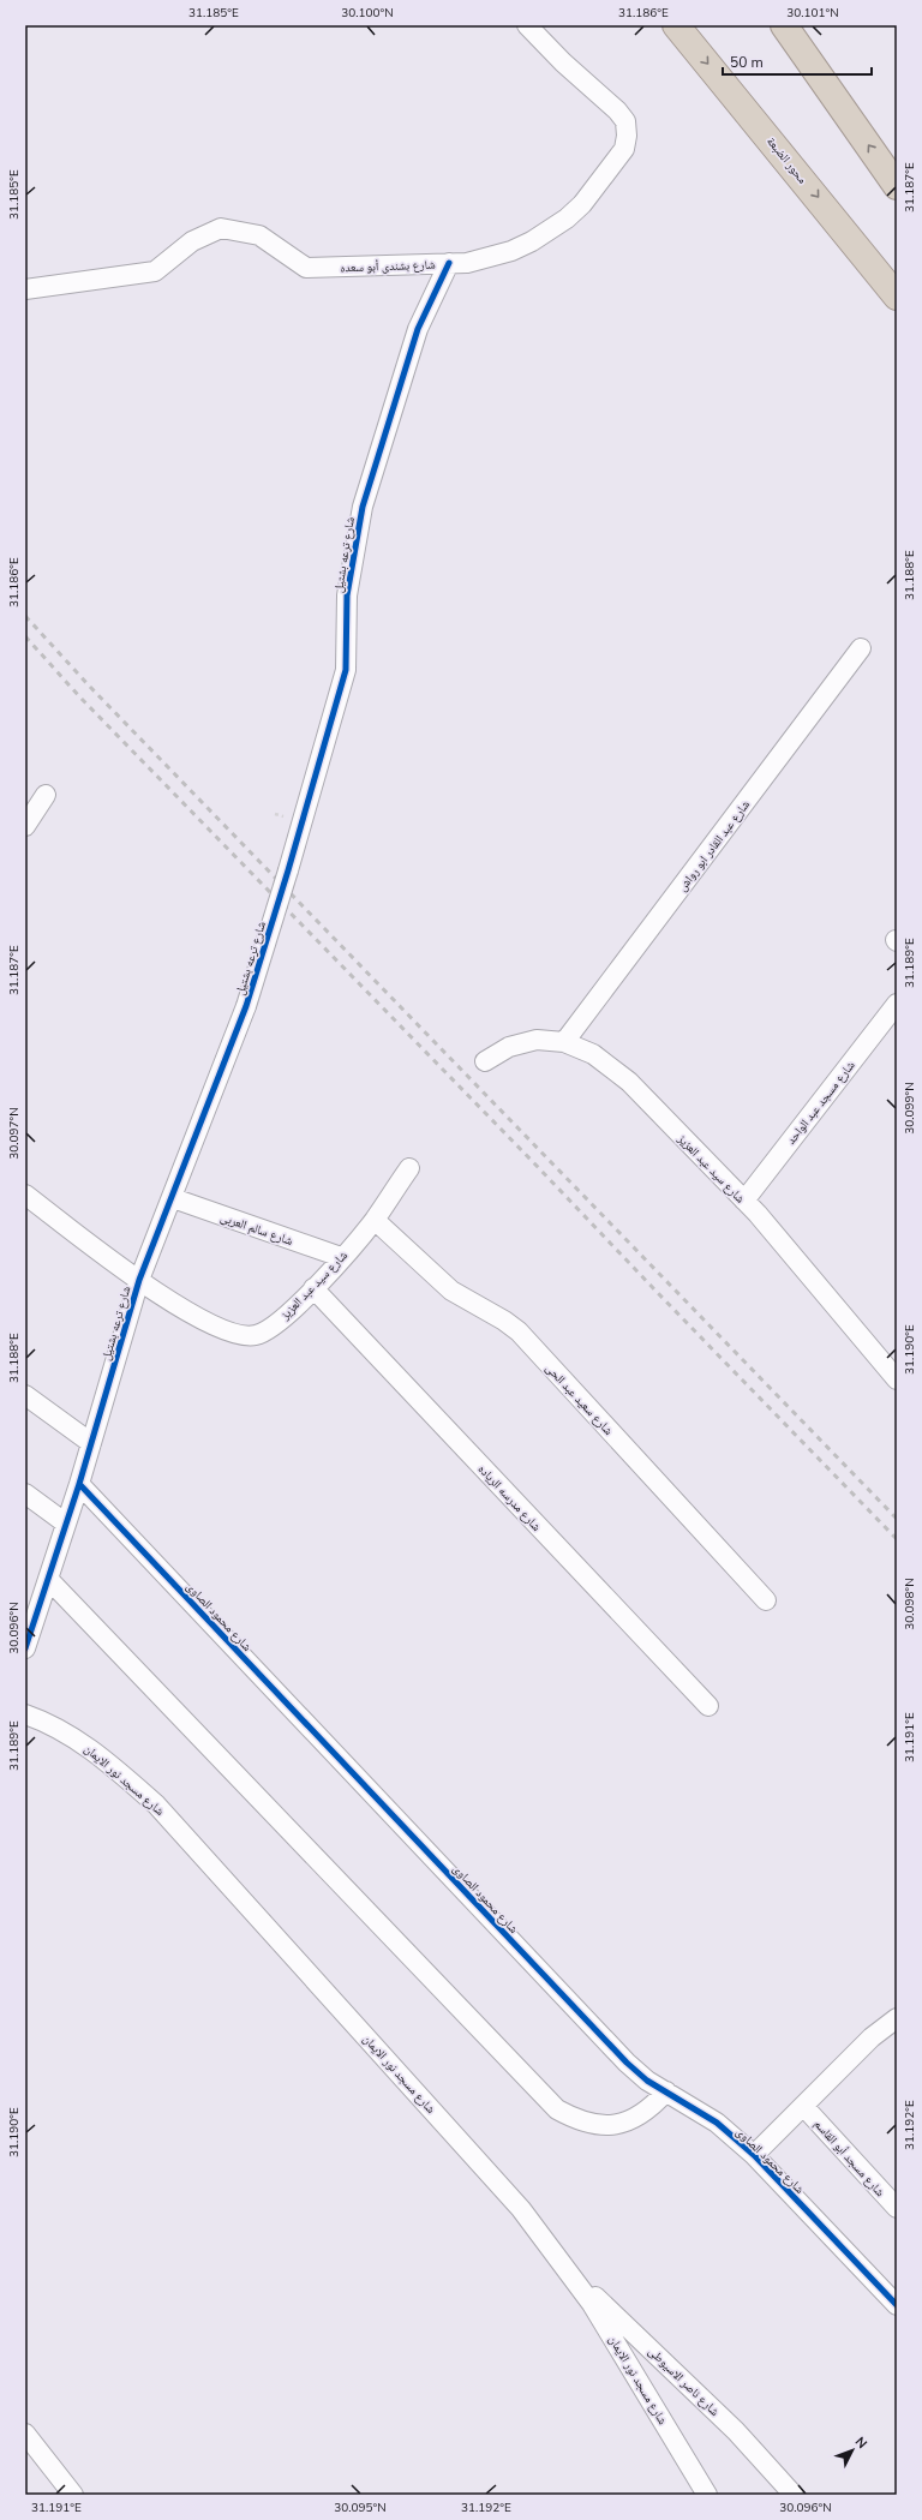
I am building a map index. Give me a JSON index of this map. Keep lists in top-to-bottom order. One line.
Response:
{"streets":{"highway":["محور الضبعة"],"street":["شارع بشندى أبو سعده","شارع ترعه بشتيل","شارع عبد القادر ابو رواش","شارع مسجد عبد الواحد","شارع سيد عبد العزيز","شارع سالم العربى","شارع سعيد عبد الحى","شارع مدرسه الرياده","شارع محمود الصاوى","شارع مسجد نور الايمان","شارع مسجد أبو القاسم","شارع ناصر الاسيوطى"]},"crossings":[["شارع بشندى أبو سعده","شارع ترعه بشتيل"],["شارع ترعه بشتيل","شارع سيد عبد العزيز"],["شارع ترعه بشتيل","شارع سالم العربى"],["شارع ترعه بشتيل","شارع محمود الصاوى"],["شارع عبد القادر ابو رواش","شارع سيد عبد العزيز"],["شارع مسجد عبد الواحد","شارع سيد عبد العزيز"],["شارع سيد عبد العزيز","شارع سالم العربى"],["شارع سيد عبد العزيز","شارع سعيد عبد الحى"],["شارع سيد عبد العزيز","شارع مدرسه الرياده"],["شارع مسجد نور الايمان","شارع ناصر الاسيوطى"]],"scale_bar":"50 m","north":"top right","coordinates":["31.185°E","30.100°N","31.186°E","30.101°N","31.187°E","31.188°E","31.189°E","30.099°N","30.097°N","31.190°E","30.098°N","30.096°N","31.191°E","31.192°E","30.095°N"]}
